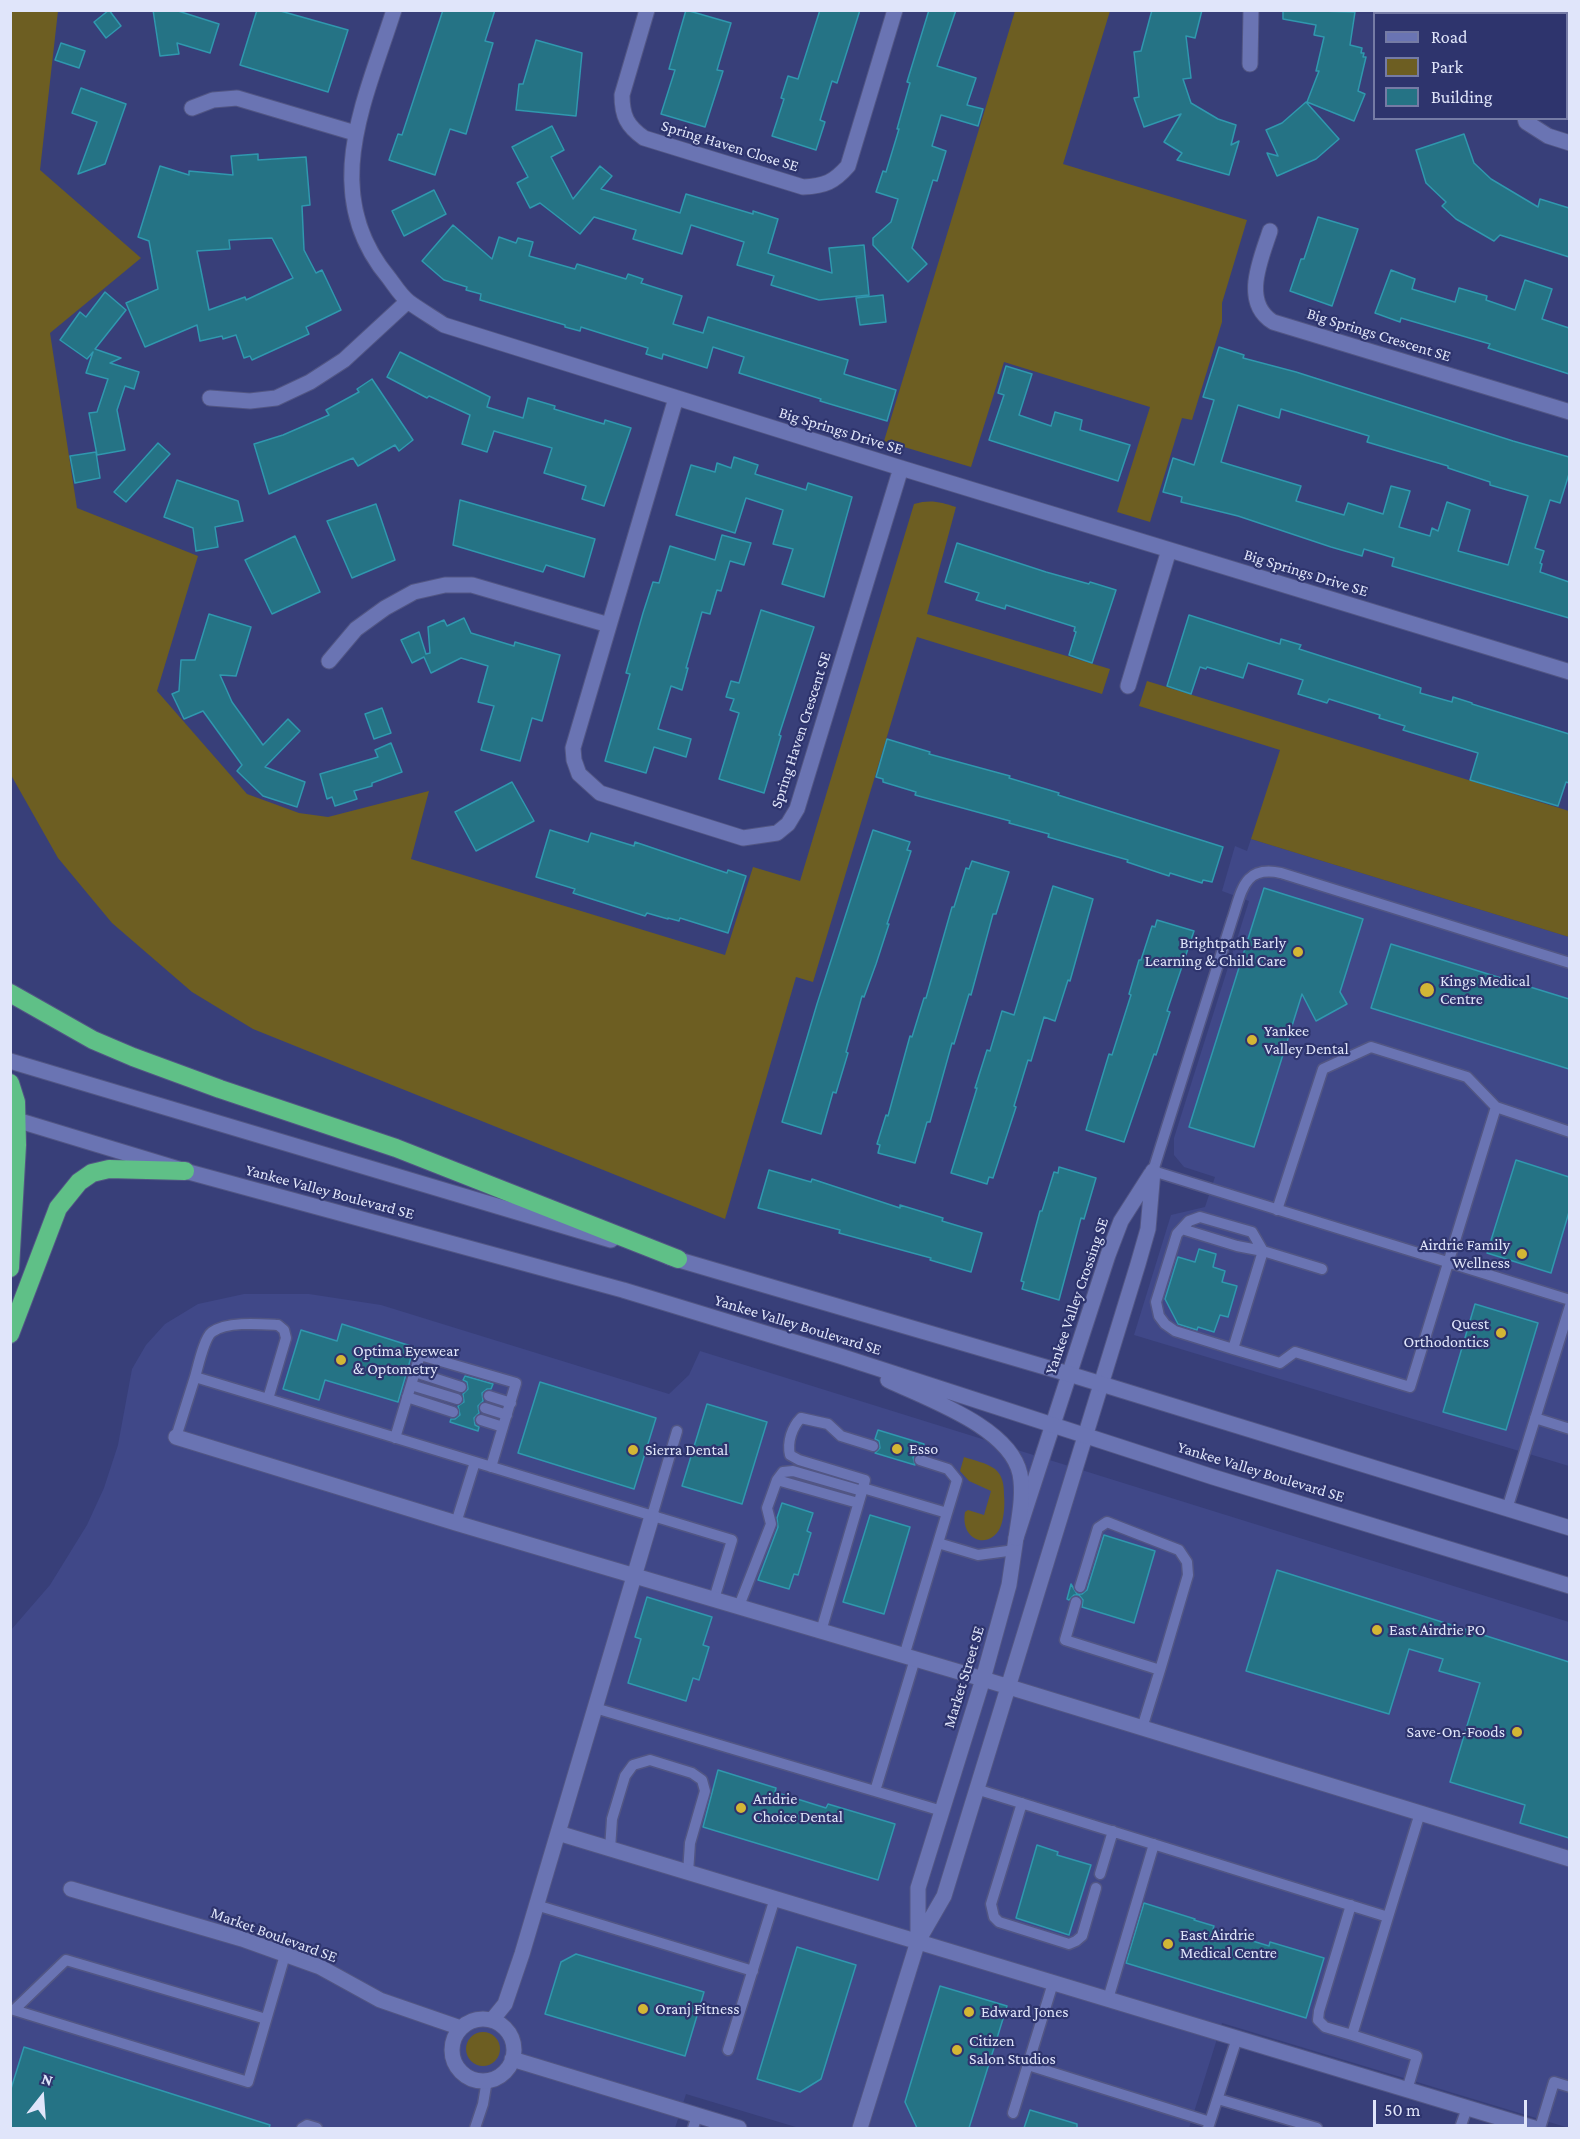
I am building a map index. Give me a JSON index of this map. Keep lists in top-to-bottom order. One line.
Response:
{"streets":{"street":["Spring Haven Close SE","Big Springs Crescent SE","Big Springs Drive SE","Spring Haven Crescent SE","Yankee Valley Boulevard SE","Yankee Valley Crossing SE","Market Street SE","Market Boulevard SE"]},"crossings":[["Big Springs Drive SE","Spring Haven Crescent SE"],["Yankee Valley Boulevard SE","Yankee Valley Crossing SE"],["Yankee Valley Boulevard SE","Market Street SE"],["Yankee Valley Crossing SE","Market Street SE"]],"places":["Brightpath Early Learning & Child Care","Kings Medical Centre","Yankee Valley Dental","Airdrie Family Wellness","Quest Orthodontics","Optima Eyewear & Optometry","Esso","Sierra Dental","East Airdrie PO","Save-On-Foods","Aridrie Choice Dental","East Airdrie Medical Centre","Oranj Fitness","Edward Jones","Citizen Salon Studios"],"legend":["Road","Park","Building"],"scale_bar":"50 m","north":"top"}
